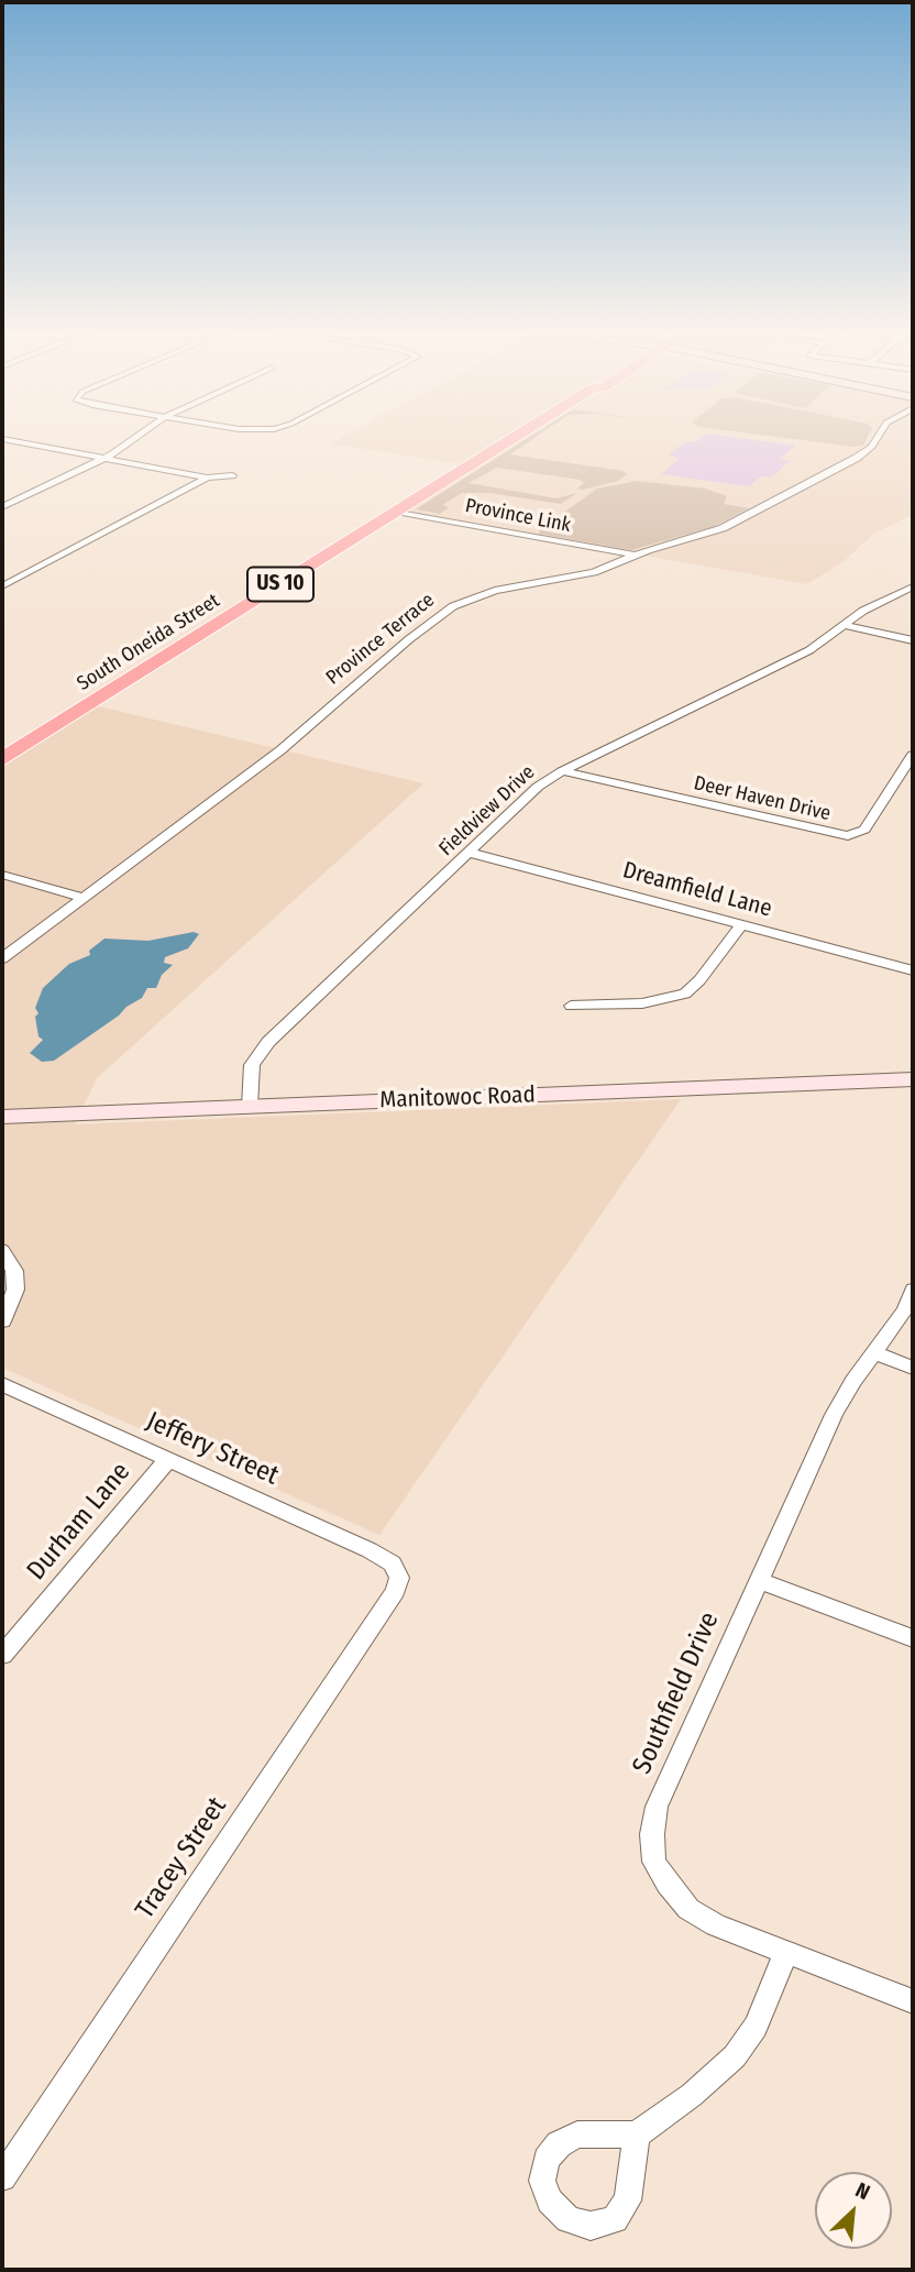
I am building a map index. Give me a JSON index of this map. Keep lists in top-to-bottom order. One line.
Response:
{"streets":{"highway":["US 10","South Oneida Street"],"main road":["Manitowoc Road"],"street":["Province Link","Province Terrace","Deer Haven Drive","Fieldview Drive","Dreamfield Lane","Jeffery Street","Durham Lane","Southfield Drive","Tracey Street"]},"crossings":[["Province Link","Province Terrace"],["Province Link","South Oneida Street"],["Deer Haven Drive","Fieldview Drive"],["Fieldview Drive","Dreamfield Lane"],["Fieldview Drive","Manitowoc Road"],["Jeffery Street","Durham Lane"],["Jeffery Street","Tracey Street"]],"north":"top right"}
